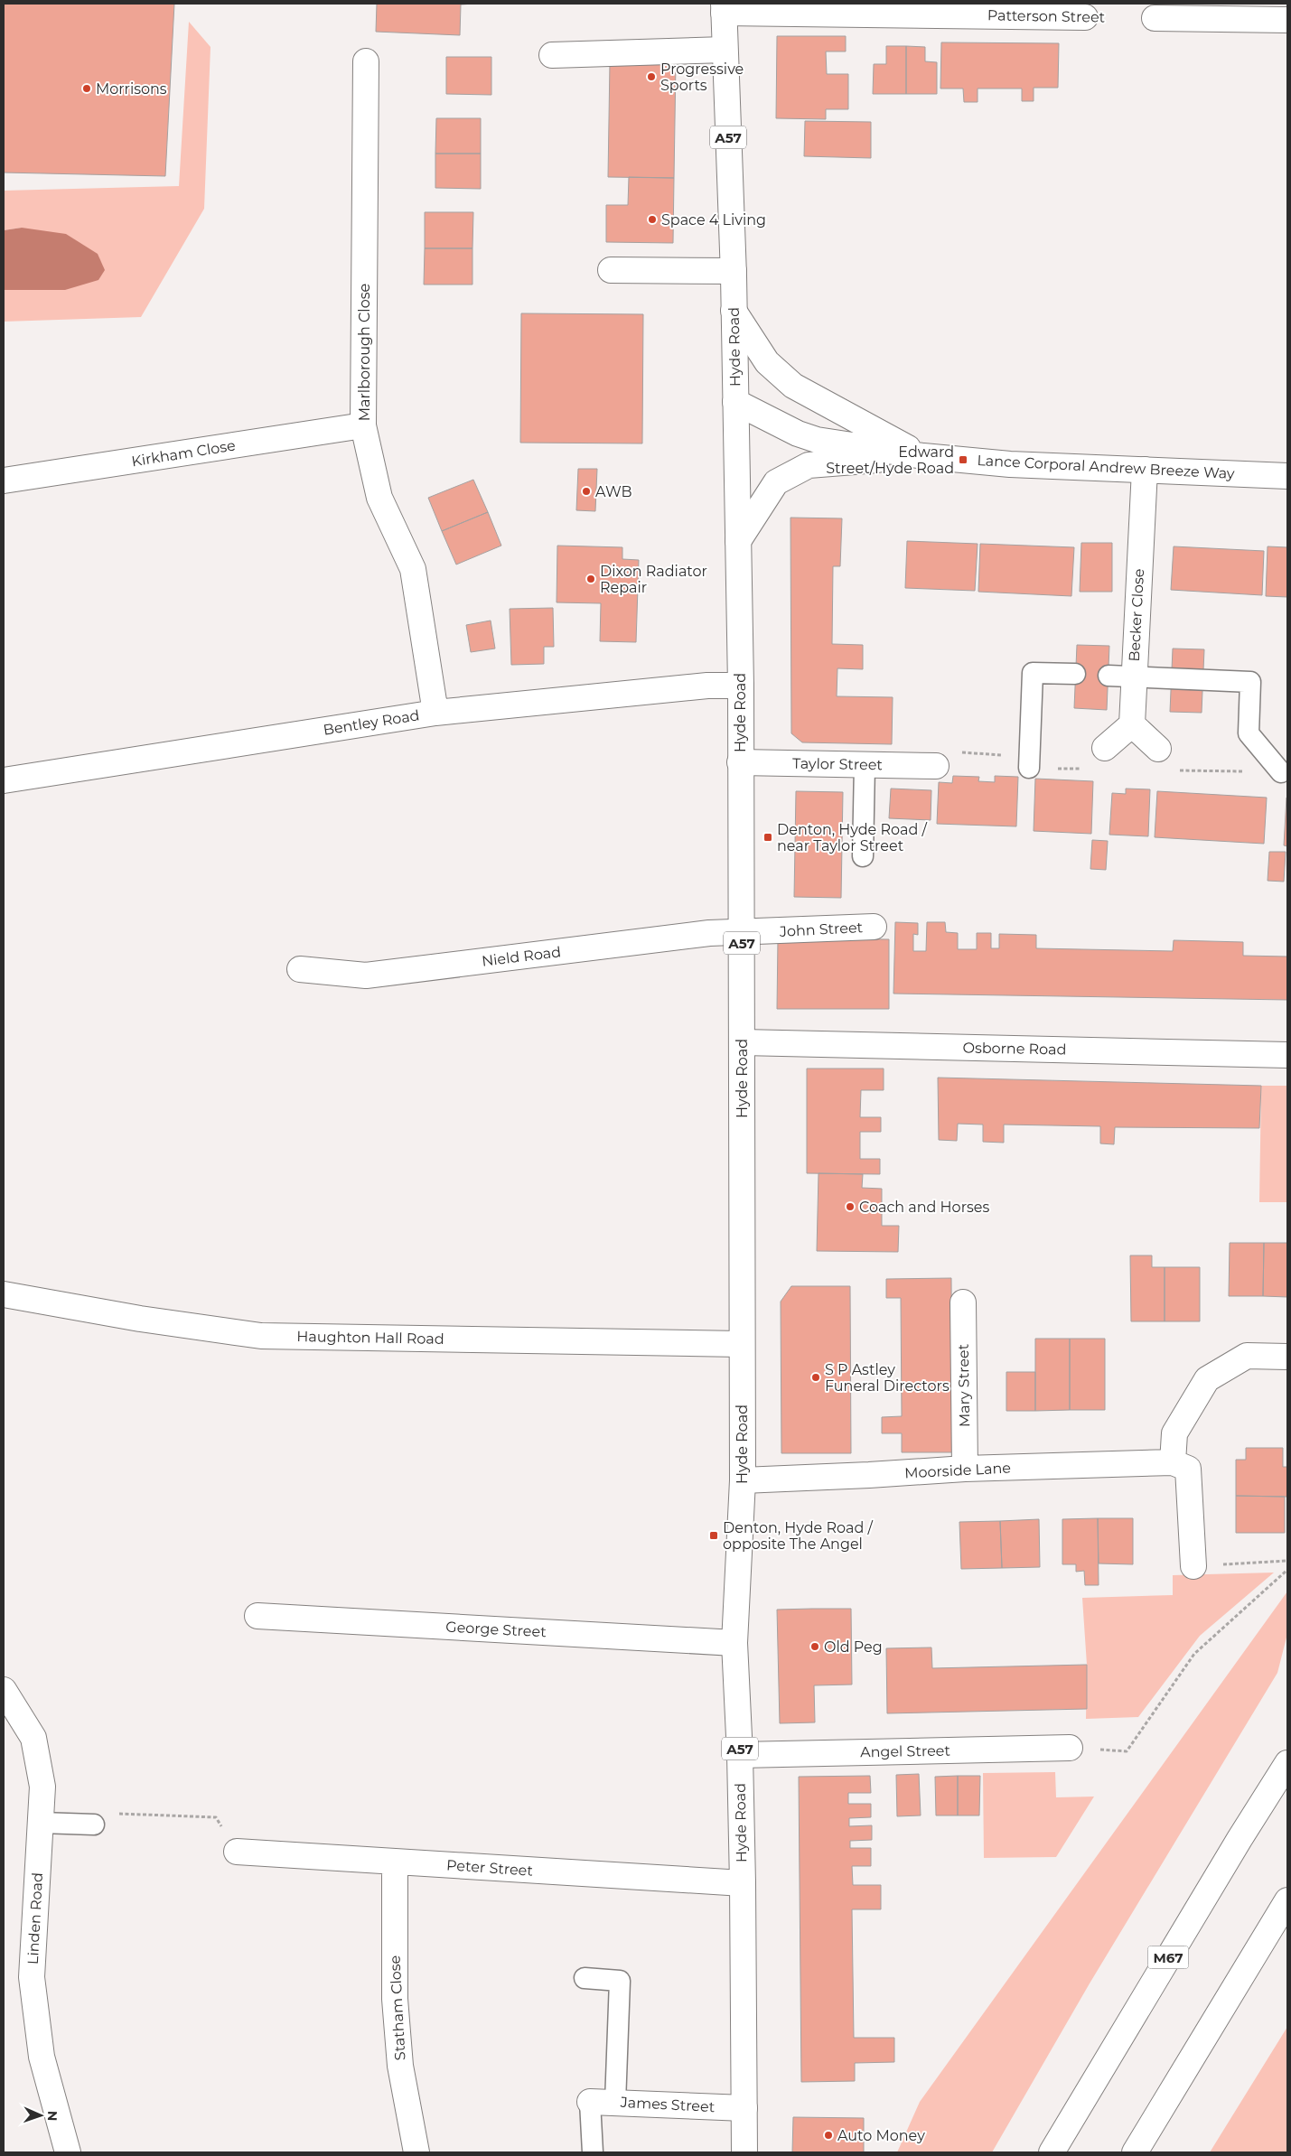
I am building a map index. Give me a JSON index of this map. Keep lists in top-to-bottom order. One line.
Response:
{"streets":{"main road":["Patterson Street","A57","Hyde Road","Marlborough Close","Kirkham Close","Lance Corporal Andrew Breeze Way","Becker Close","Bentley Road","Taylor Street","John Street","Nield Road","Osborne Road","Haughton Hall Road","Mary Street","Moorside Lane","George Street","Angel Street","Peter Street","Linden Road","M67","Statham Close","James Street"]},"crossings":[["Patterson Street","Hyde Road"],["Hyde Road","Lance Corporal Andrew Breeze Way"],["Hyde Road","Bentley Road"],["Hyde Road","Taylor Street"],["Hyde Road","John Street"],["Hyde Road","Nield Road"],["Hyde Road","Osborne Road"],["Hyde Road","Haughton Hall Road"],["Hyde Road","Moorside Lane"],["Hyde Road","George Street"],["Hyde Road","Angel Street"],["Hyde Road","Peter Street"],["Hyde Road","James Street"],["Marlborough Close","Kirkham Close"],["Marlborough Close","Bentley Road"],["Lance Corporal Andrew Breeze Way","Becker Close"],["John Street","Nield Road"],["Mary Street","Moorside Lane"],["Peter Street","Statham Close"]],"places":{"other":["Progressive Sports","Morrisons","Space 4 Living","AWB","Dixon Radiator Repair","Coach and Horses","S P Astley Funeral Directors","Old Peg","Auto Money"],"transit":["Edward Street/Hyde Road","Denton, Hyde Road / near Taylor Street","Denton, Hyde Road / opposite The Angel"]},"north":"right"}
